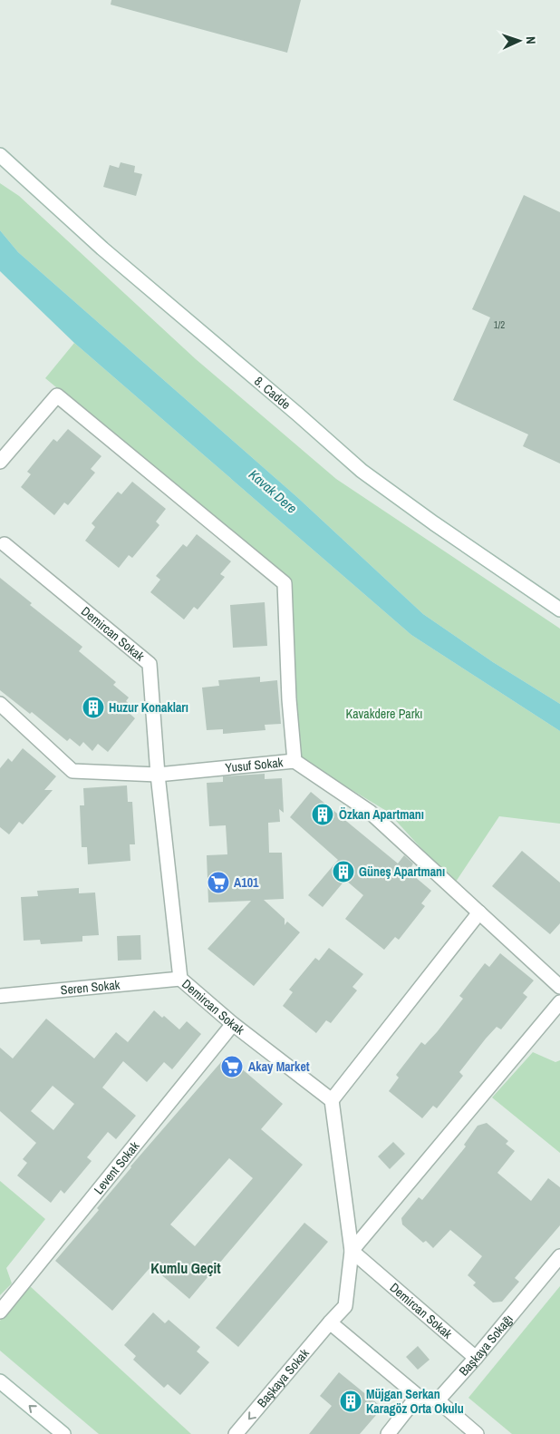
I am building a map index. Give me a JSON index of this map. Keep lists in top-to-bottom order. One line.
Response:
{"streets":{"street":["8. Cadde","Demircan Sokak","Yusuf Sokak","Seren Sokak","Levent Sokak","Başkaya Sokağı","Başkaya Sokak"]},"crossings":[["Demircan Sokak","Yusuf Sokak"],["Demircan Sokak","Seren Sokak"],["Demircan Sokak","Levent Sokak"],["Demircan Sokak","Başkaya Sokağı"],["Demircan Sokak","Başkaya Sokak"]],"districts":["Kumlu Geçit"],"water":["Kavak Dere"],"parks":["Kavakdere Parkı"],"places":{"building":["Huzur Konakları","Özkan Apartmanı","Güneş Apartmanı","Müjgan Serkan Karagöz Orta Okulu"],"supermarket":["A101","Akay Market"]},"house_numbers":["1/2"],"north":"right"}
